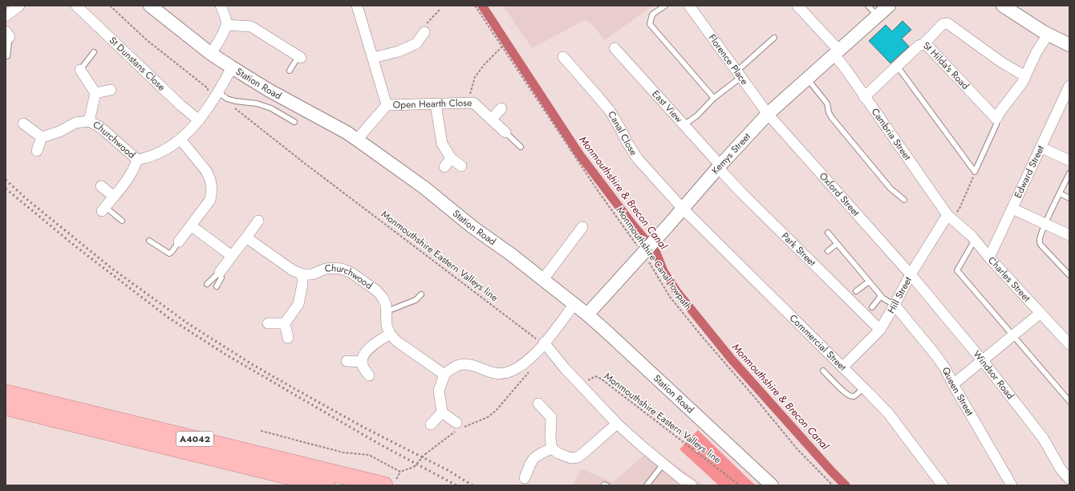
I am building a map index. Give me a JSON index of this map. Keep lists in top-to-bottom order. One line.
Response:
{"streets":{"highway":["A4042"],"street":["Florence Place","St Dunstans Close","St Hilda's Road","Station Road","Open Hearth Close","East View","Canal Close","Cambria Street","Churchwood","Kemys Street","Edward Street","Oxford Street","Park Street","Charles Street","Hill Street","Commercial Street","Windsor Road","Queen Street"],"path":["Monmouthshire Eastern Valleys line","Monmouthshire Canal towpath"]},"crossings":[["Florence Place","Kemys Street"],["Florence Place","Oxford Street"],["St Dunstans Close","Churchwood"],["St Hilda's Road","Cambria Street"],["Station Road","Open Hearth Close"],["Station Road","Churchwood"],["Station Road","Kemys Street"],["East View","Kemys Street"],["East View","Park Street"],["Canal Close","Kemys Street"],["Canal Close","Commercial Street"],["Cambria Street","Kemys Street"],["Cambria Street","Charles Street"],["Cambria Street","Hill Street"],["Kemys Street","Oxford Street"],["Kemys Street","Park Street"],["Kemys Street","Monmouthshire Canal towpath"],["Kemys Street","Commercial Street"],["Edward Street","Charles Street"],["Oxford Street","Hill Street"],["Oxford Street","Windsor Road"],["Park Street","Hill Street"],["Charles Street","Hill Street"],["Hill Street","Commercial Street"],["Hill Street","Windsor Road"],["Hill Street","Queen Street"]],"water":["Monmouthshire & Brecon Canal"]}
